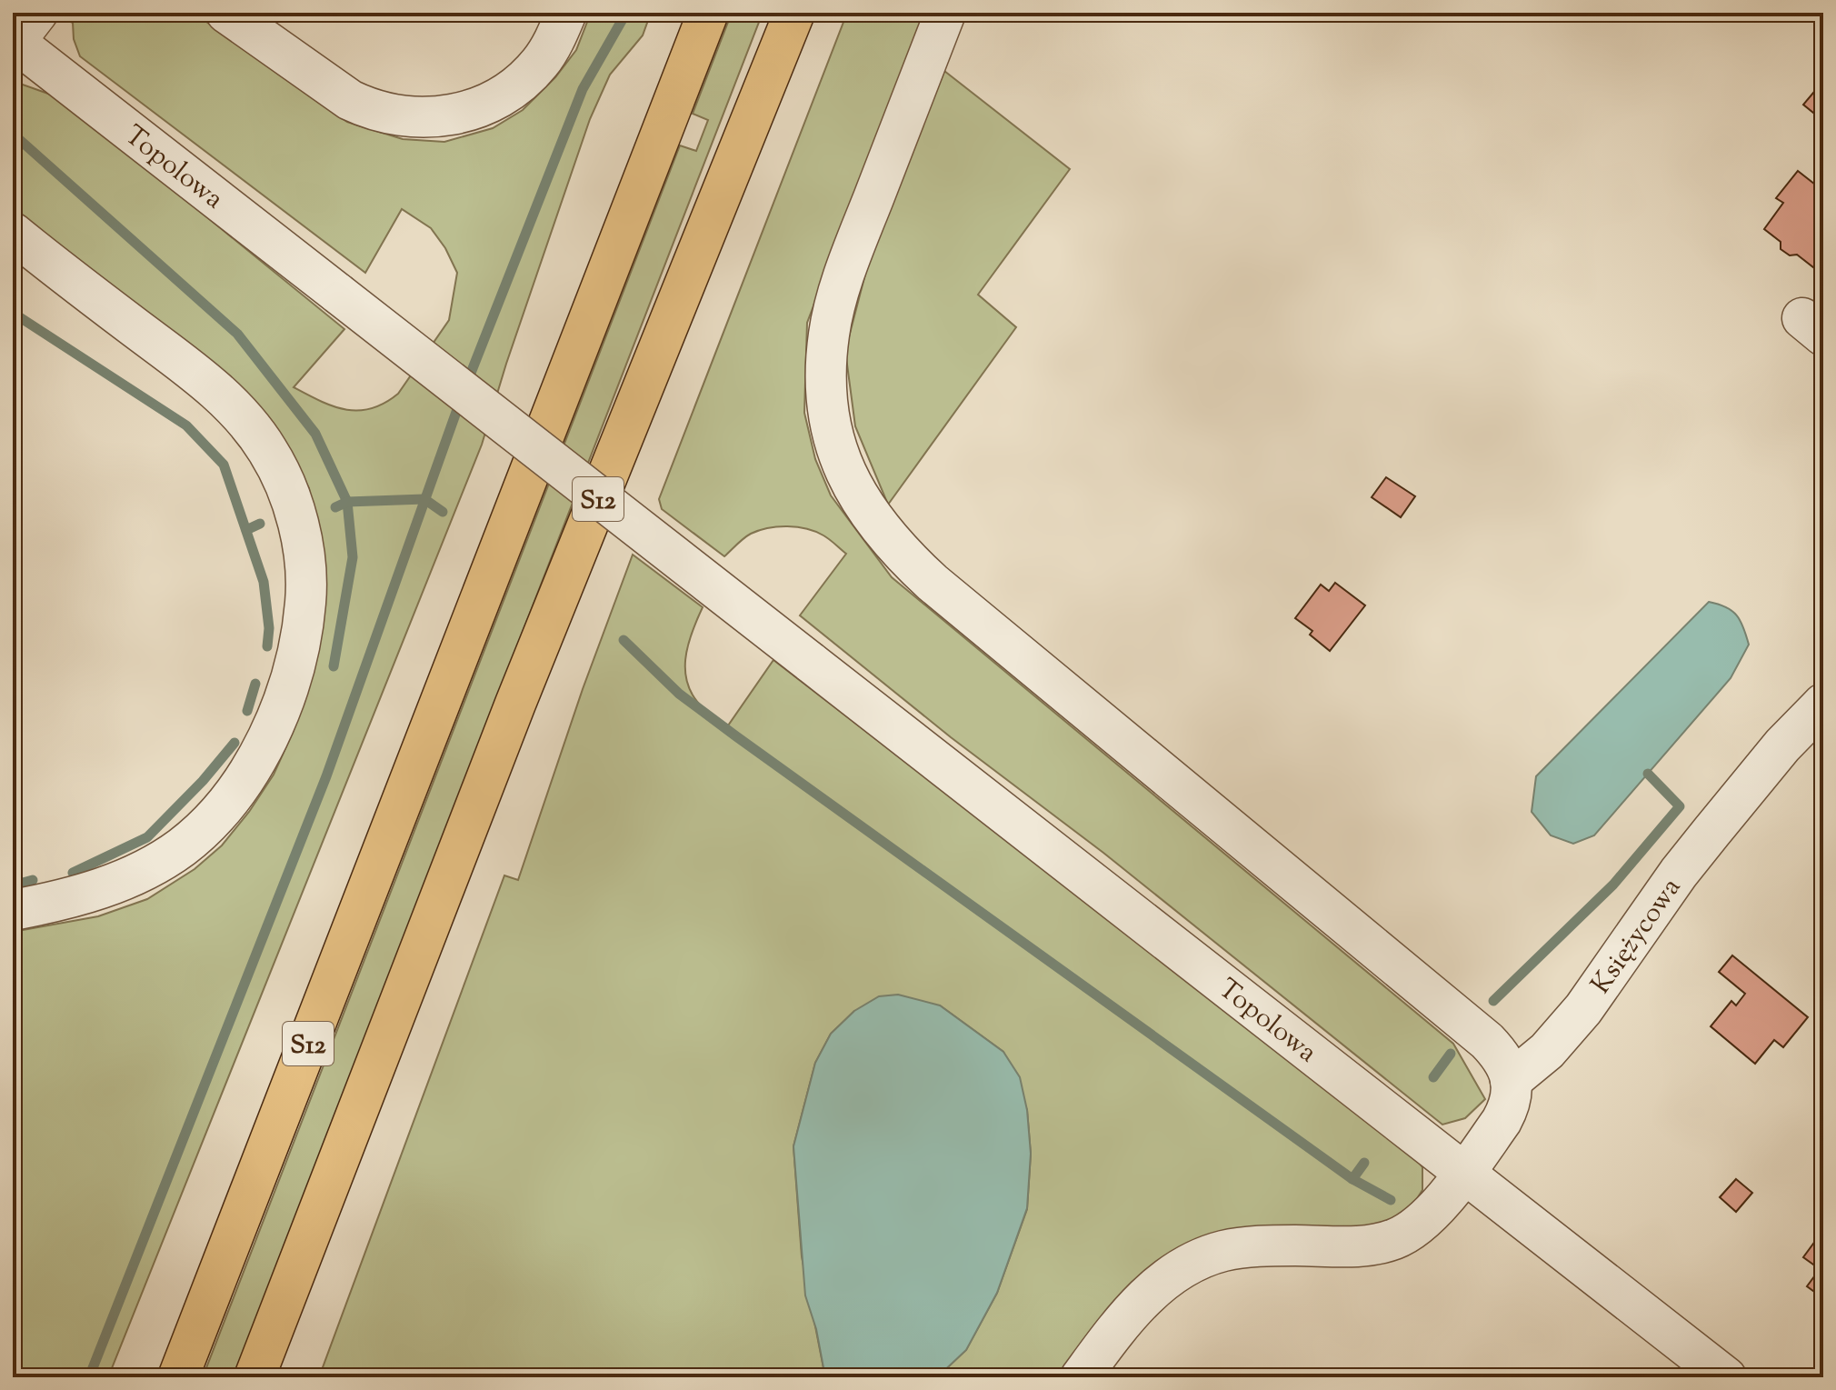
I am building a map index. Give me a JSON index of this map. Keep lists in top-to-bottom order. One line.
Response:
{"streets":{"highway":["S12"],"street":["Topolowa","Księżycowa"]}}
